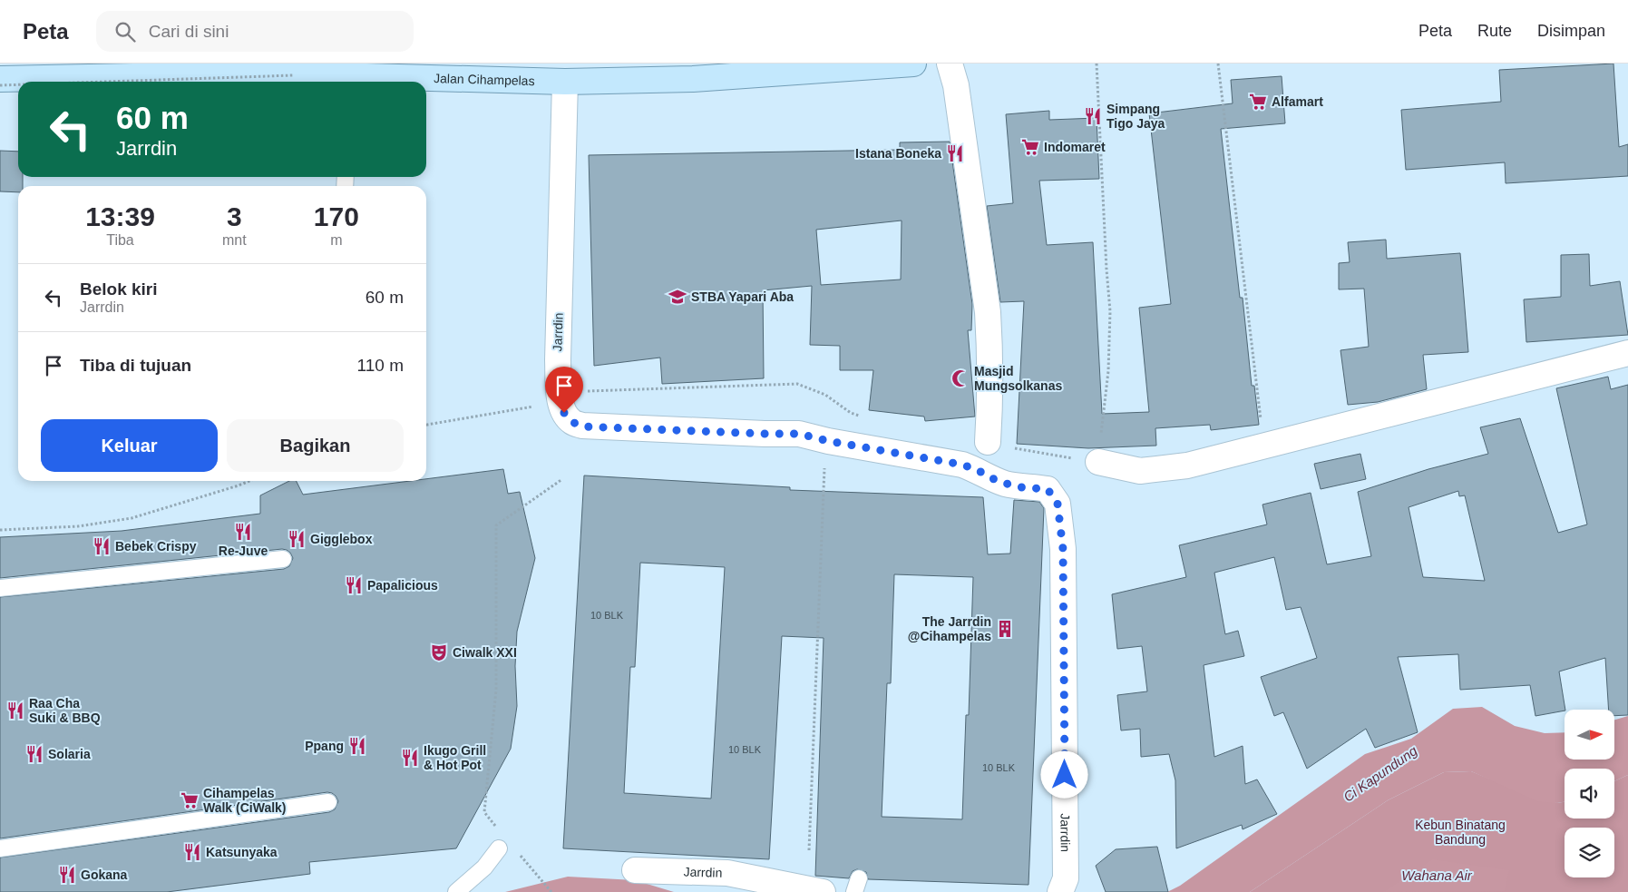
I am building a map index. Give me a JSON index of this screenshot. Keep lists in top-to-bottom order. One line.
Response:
{"streets":{"main road":["Jalan Cihampelas"],"street":["Jarrdin"]},"crossings":[["Jalan Cihampelas","Jarrdin"]],"water":["Ci Kapundung","Wahana Air"],"parks":["Kebun Binatang Bandung"],"places":{"supermarket":["Alfamart","Indomaret","Cihampelas Walk (CiWalk)"],"restaurant":["Simpang Tigo Jaya","Istana Boneka","Re-Juve","Gigglebox","Bebek Crispy","Papalicious","Raa Cha Suki & BBQ","Ppang","Solaria","Ikugo Grill & Hot Pot","Katsunyaka","Gokana"],"school or university":["STBA Yapari Aba"],"mosque":["Masjid Mungsolkanas"],"building":["The Jarrdin @Cihampelas"],"theatre":["Ciwalk XXI"]},"house_numbers":["10 BLK","10 BLK","10 BLK"],"north":"right","page":{"header":"Peta","search":"Cari di sini","nav":["Peta","Rute","Disimpan"],"turn":["60 m","Jarrdin"],"eta":["13:39","Tiba","3","mnt","170","m"],"list":[{"name":"Belok kiri","note":"Jarrdin","value":"60 m"},{"name":"Tiba di tujuan","value":"110 m"}],"buttons":["Keluar","Bagikan"]}}
